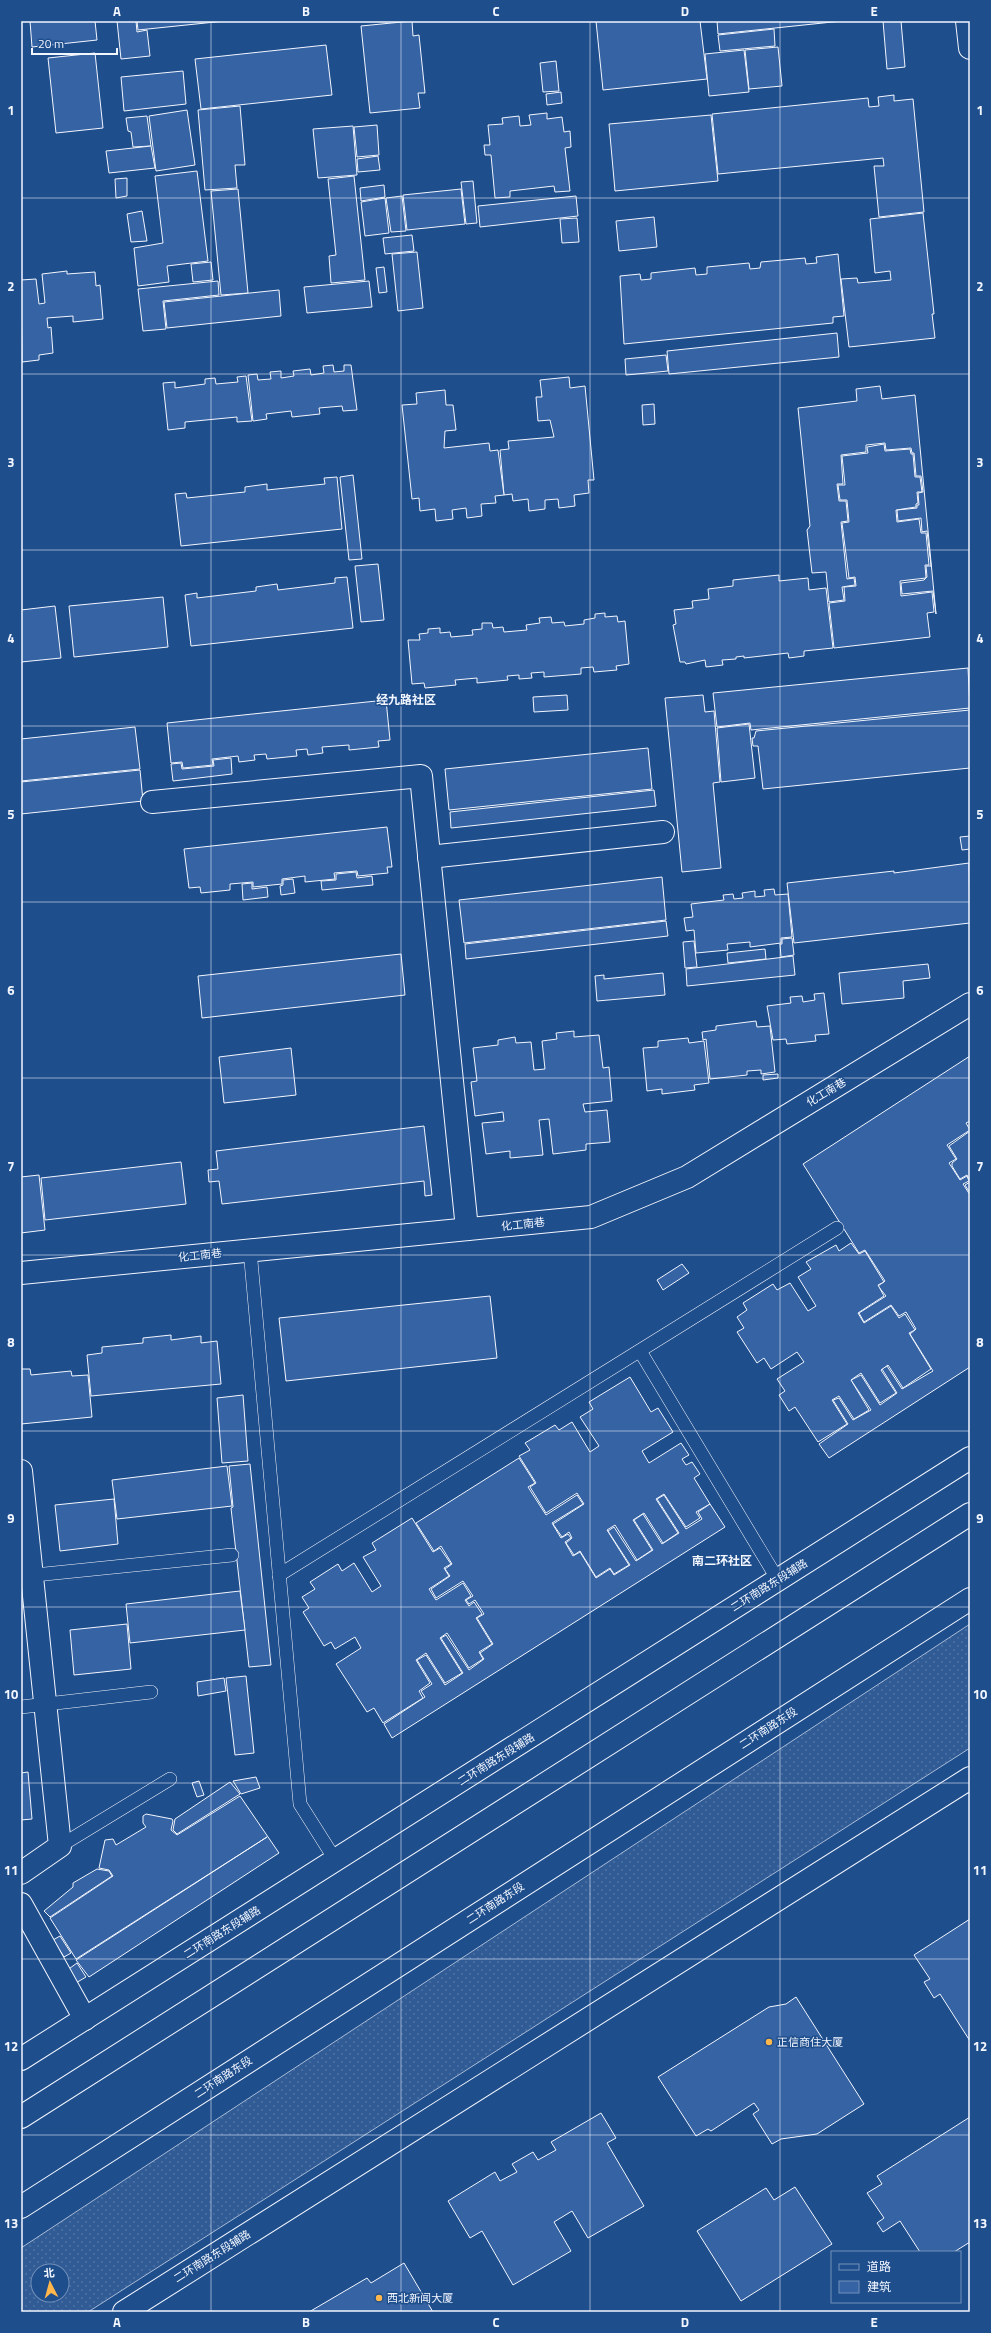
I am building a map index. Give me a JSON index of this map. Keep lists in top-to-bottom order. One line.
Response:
{"streets":{"main road":["化工南巷","二环南路东段辅路","二环南路东段"]},"districts":["经九路社区","南二环社区"],"places":["正信商住大厦","西北新闻大厦"],"legend":["道路","建筑"],"scale_bar":"20 m","north":"top","grid":{"columns":["A","B","C","D","E"],"rows":["1","2","3","4","5","6","7","8","9","10","11","12","13"]}}
